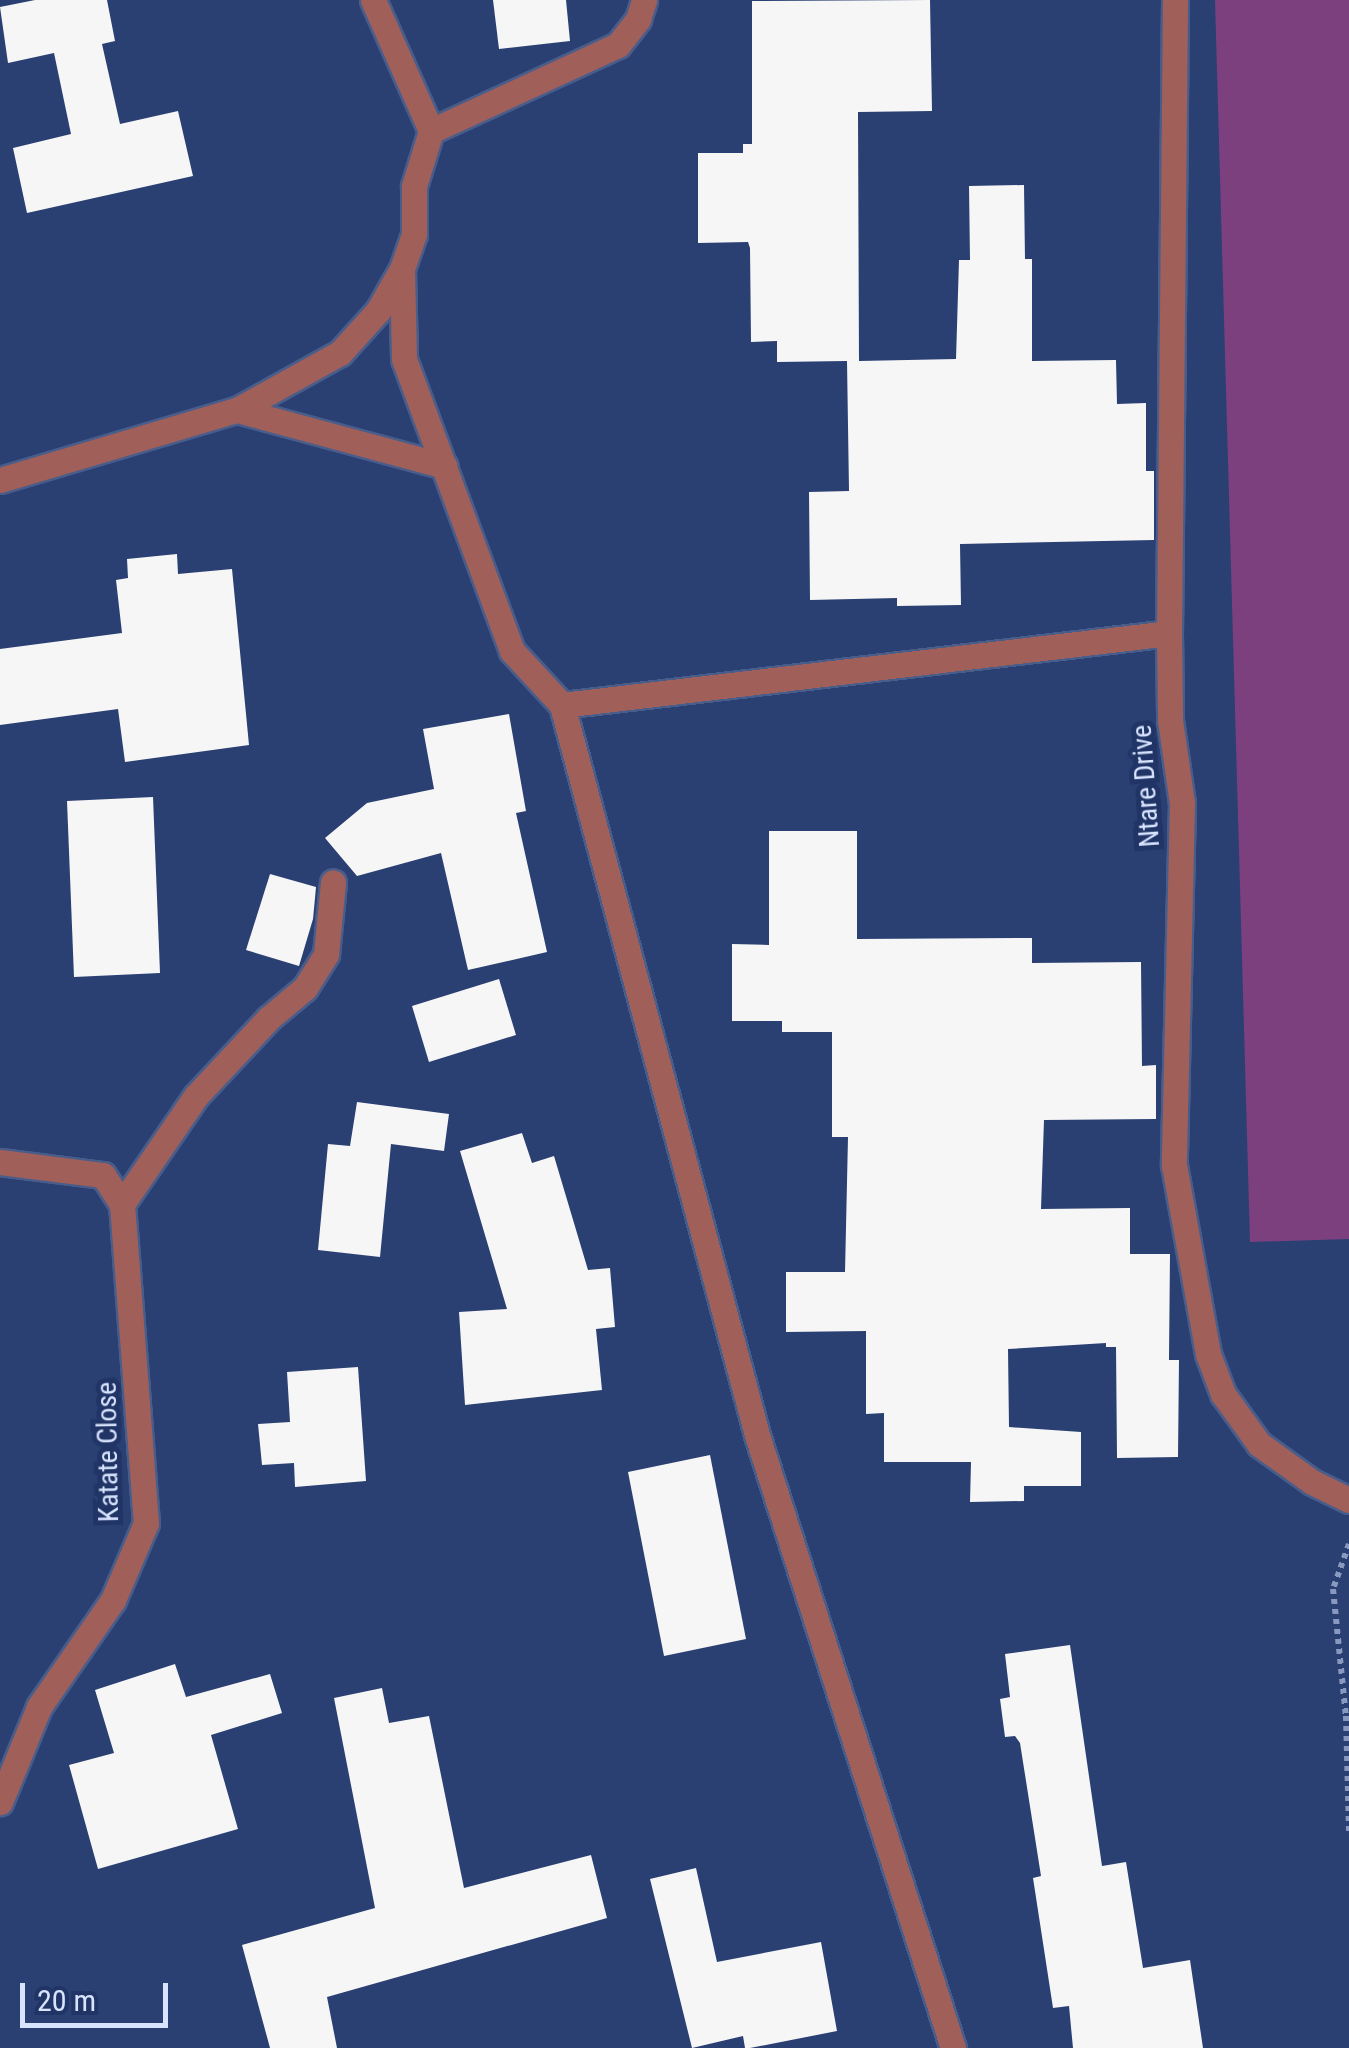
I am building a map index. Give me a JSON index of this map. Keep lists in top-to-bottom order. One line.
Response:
{"streets":{"street":["Ntare Drive","Katate Close"]},"scale_bar":"20 m"}
